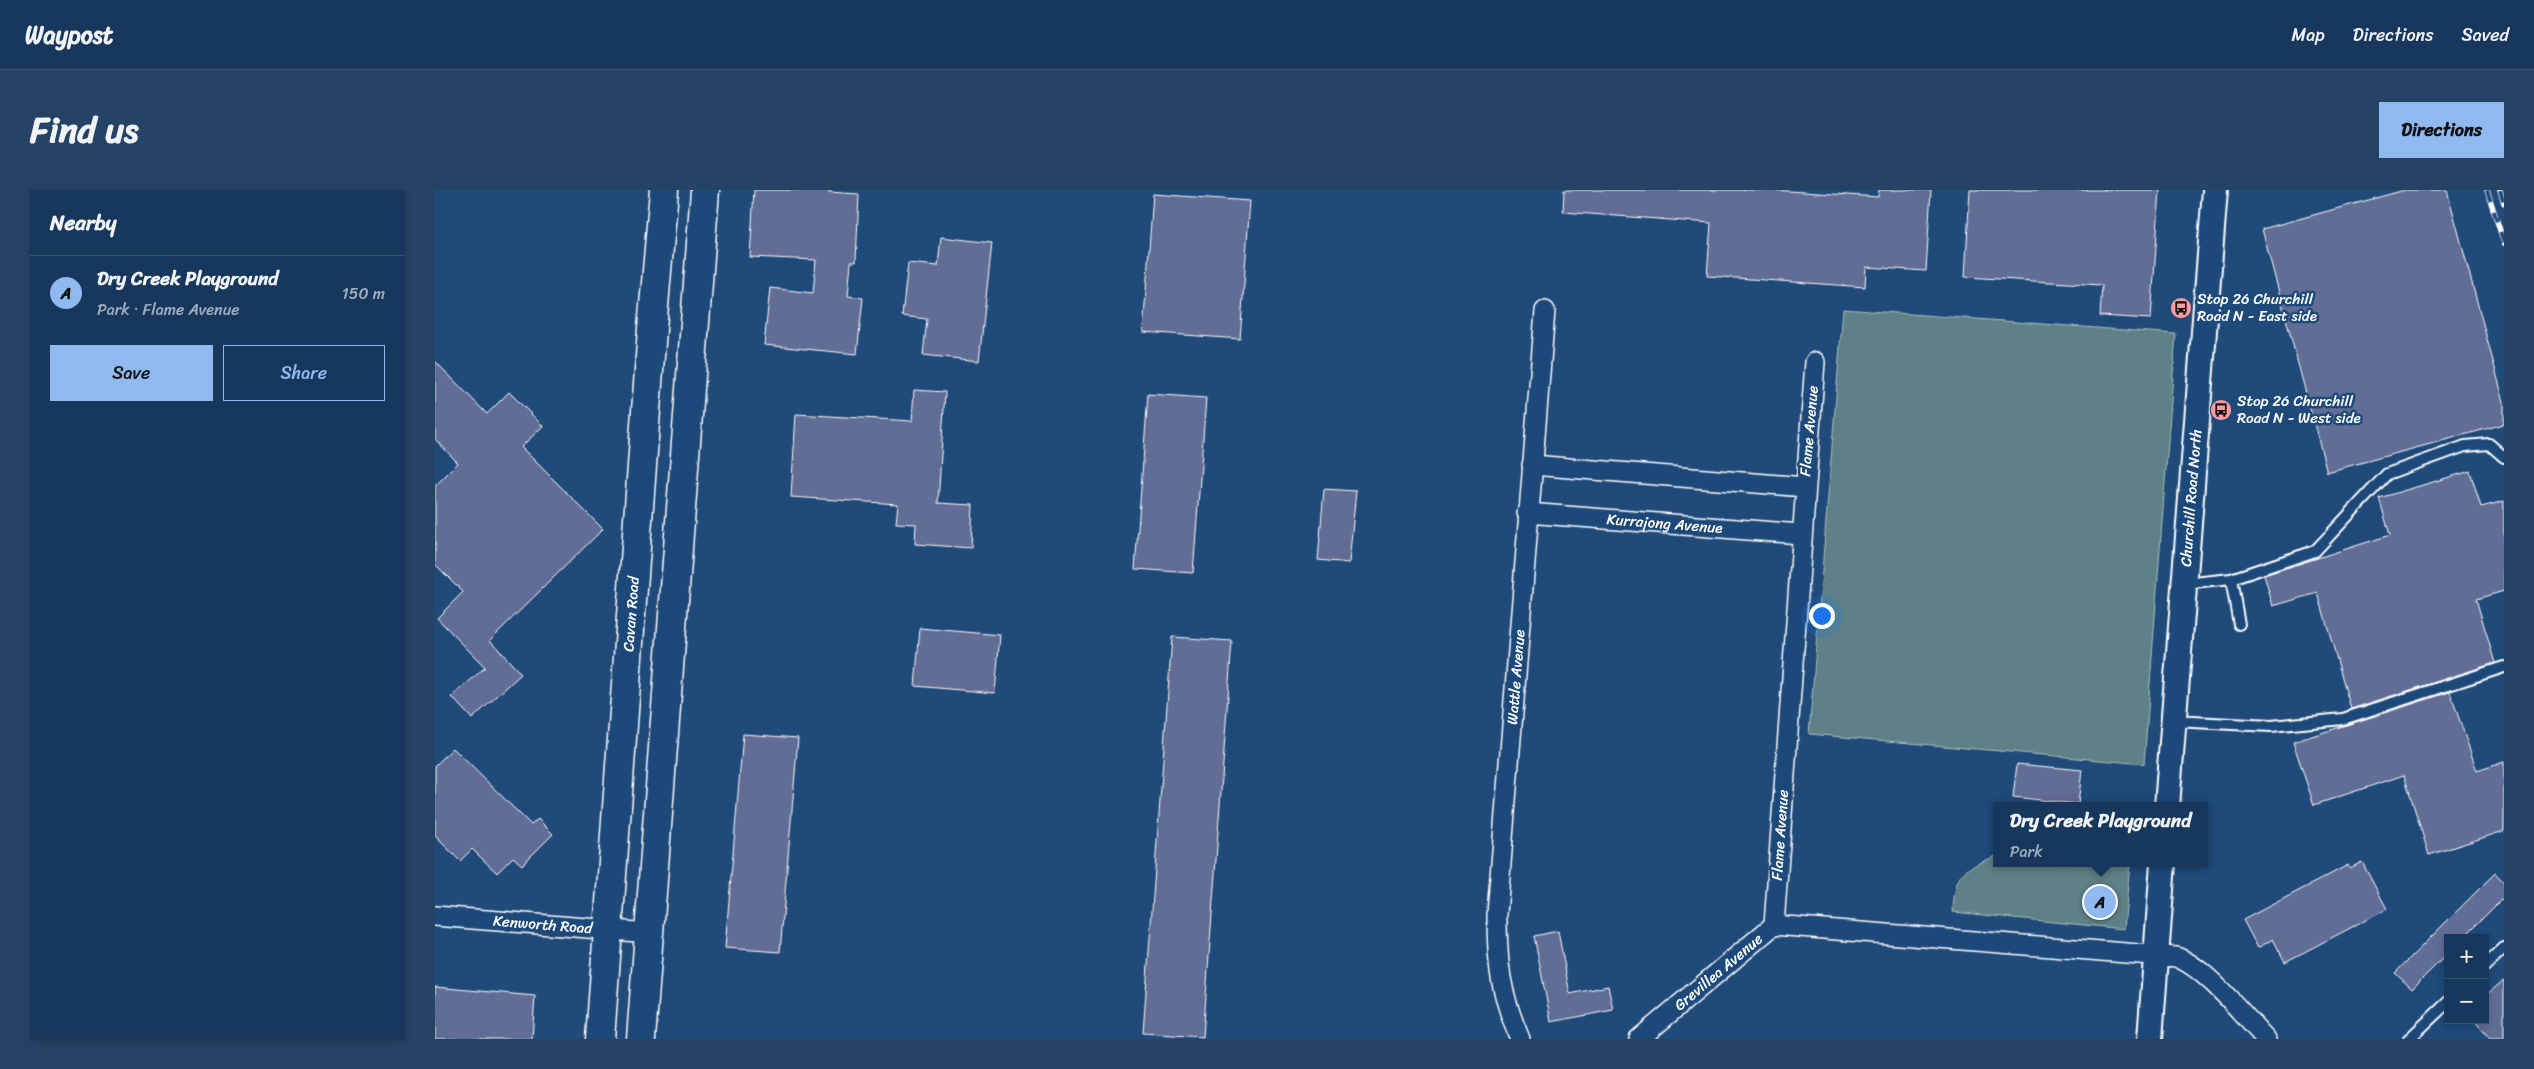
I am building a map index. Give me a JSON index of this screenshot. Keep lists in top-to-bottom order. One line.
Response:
{"streets":{"main road":["Cavan Road"],"street":["Flame Avenue","Churchill Road North","Kurrajong Avenue","Wattle Avenue","Kenworth Road","Grevillea Avenue"]},"crossings":[["Flame Avenue","Kurrajong Avenue"],["Flame Avenue","Grevillea Avenue"],["Kurrajong Avenue","Wattle Avenue"],["Cavan Road","Kenworth Road"]],"places":{"bus stop":["Stop 26 Churchill Road N - East side","Stop 26 Churchill Road N - West side"]},"page":{"header":"Waypost","nav":["Map","Directions","Saved"],"title":"Find us","buttons":["Directions",["Save","Share"]],"heading":"Nearby","list":[{"mark":"A","name":"Dry Creek Playground","note":"Park · Flame Avenue","value":"150 m"}],"popup":["Dry Creek Playground","Park"],"pins":"A","map_buttons":["+","−"]}}
